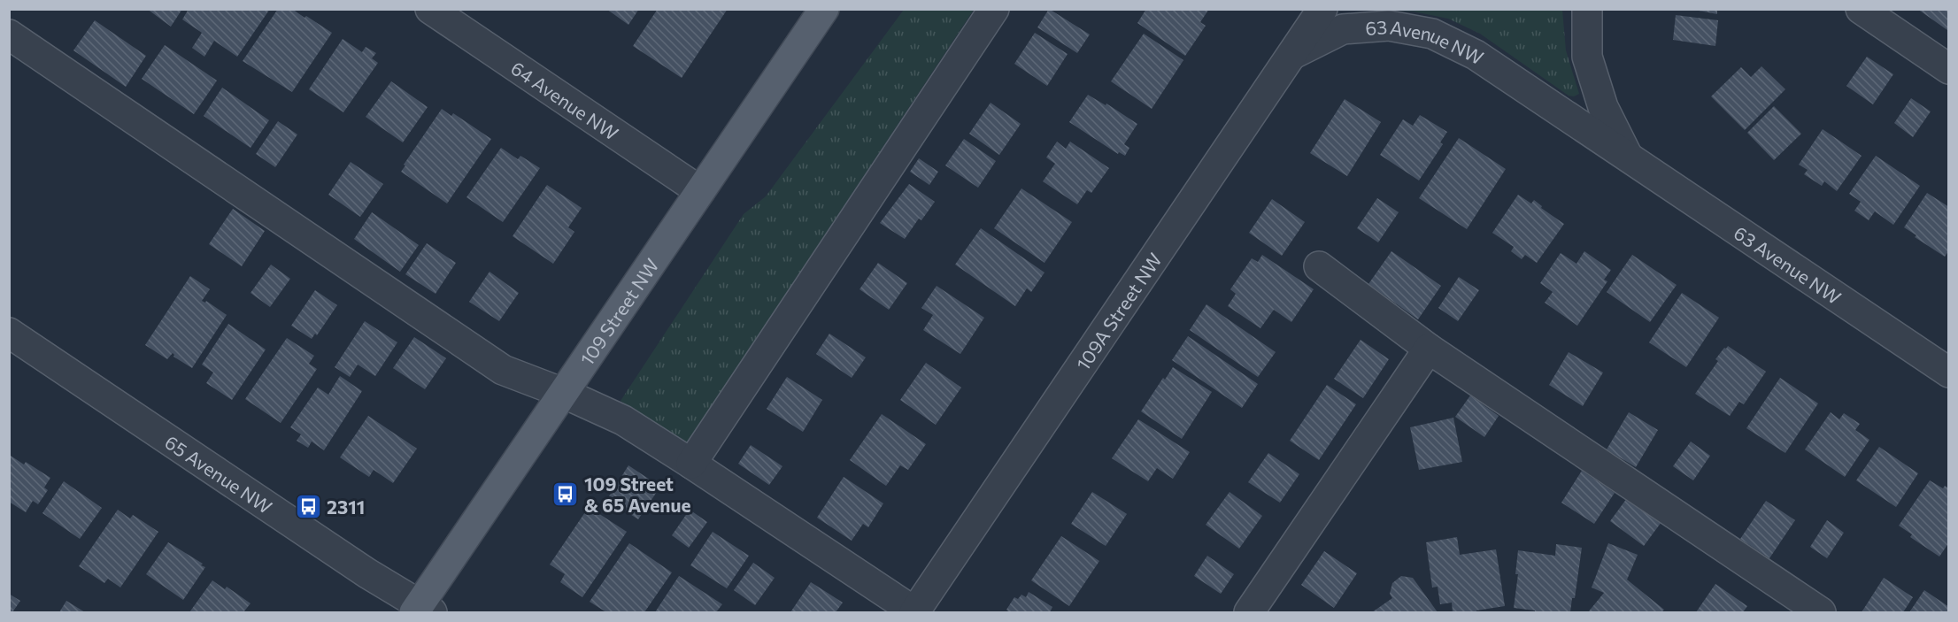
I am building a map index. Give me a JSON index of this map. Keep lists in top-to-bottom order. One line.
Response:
{"streets":{"main road":["109 Street NW"],"street":["63 Avenue NW","64 Avenue NW","109A Street NW","65 Avenue NW"]},"crossings":[["63 Avenue NW","109A Street NW"],["64 Avenue NW","109 Street NW"],["109 Street NW","65 Avenue NW"]],"places":{"bus stop":["109 Street & 65 Avenue","2311"]}}
